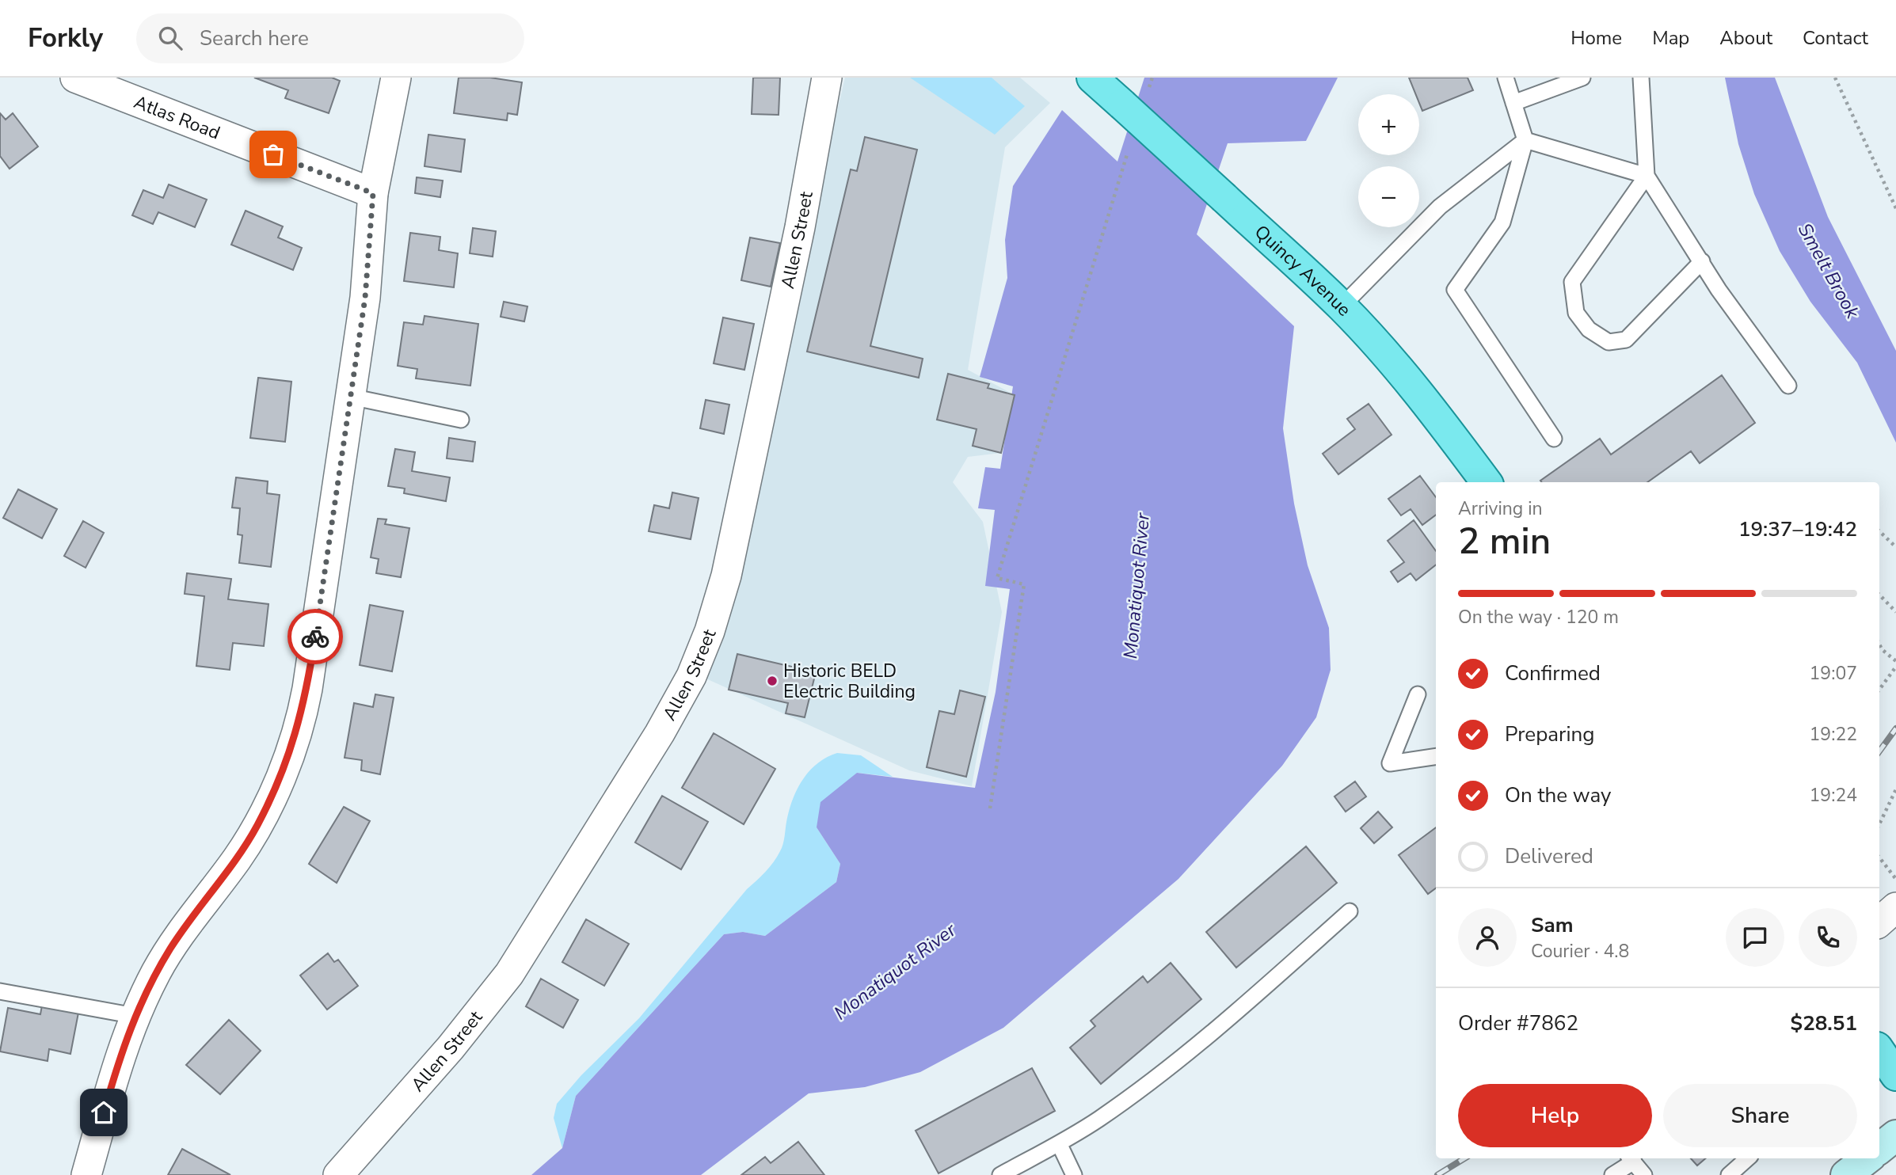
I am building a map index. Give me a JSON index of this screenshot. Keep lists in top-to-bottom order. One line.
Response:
{"streets":{"main road":["Quincy Avenue"],"street":["Atlas Road","Allen Street"]},"water":["Smelt Brook","Monatiquot River"],"places":["Historic BELD Electric Building"],"page":{"header":"Forkly","search":"Search here","nav":["Home","Map","About","Contact"],"map_buttons":["+","−"],"heading":["2 min","Arriving in","19:37–19:42"],"panel":["Sam","Courier · 4.8","Order #7862","$28.51"],"bar":"On the way · 120 m","list":[["Confirmed","19:07"],["Preparing","19:22"],["On the way","19:24"],"Delivered"],"buttons":["Help","Share"]}}
